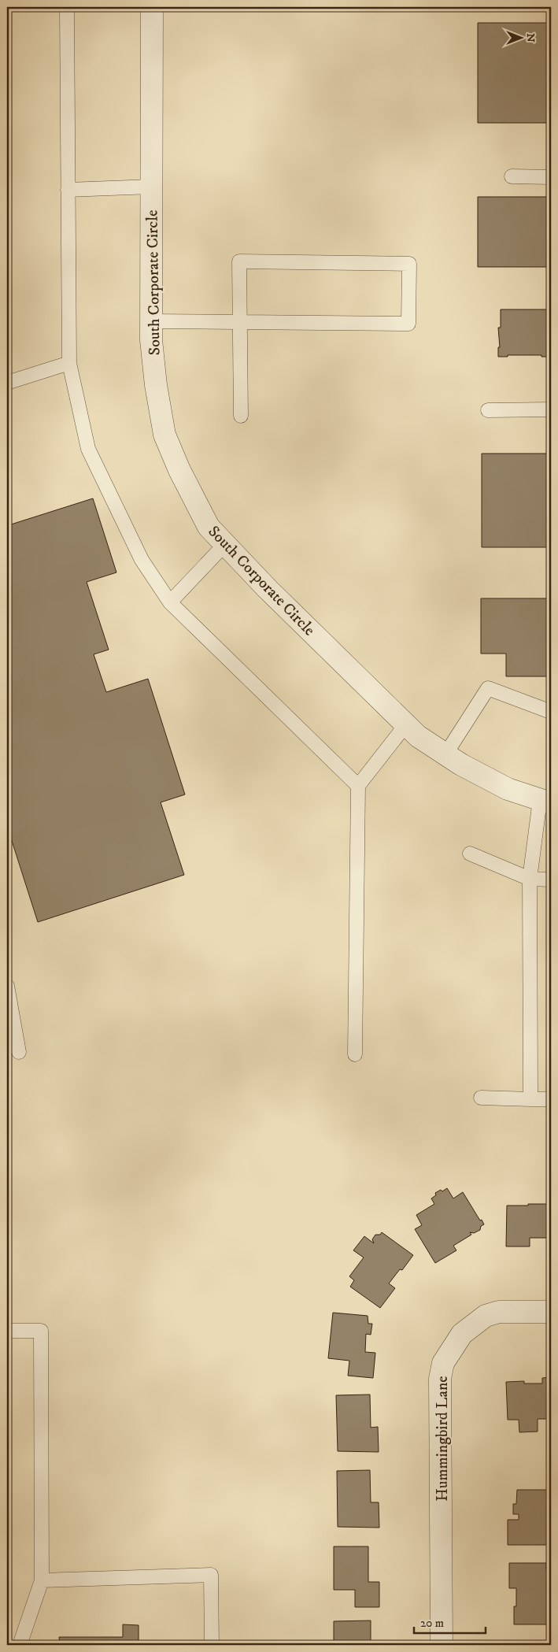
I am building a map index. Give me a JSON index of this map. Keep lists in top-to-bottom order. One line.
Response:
{"streets":{"street":["South Corporate Circle","Hummingbird Lane"]},"scale_bar":"20 m","north":"right"}
